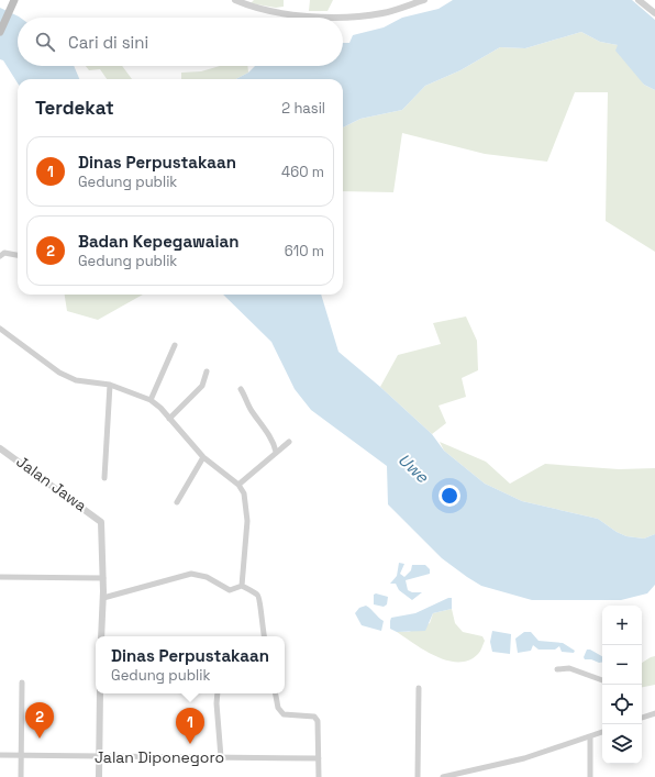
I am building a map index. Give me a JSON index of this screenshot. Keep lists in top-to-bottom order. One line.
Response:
{"streets":{"street":["Jalan Jawa","Jalan Diponegoro"]},"water":["Uwe"],"page":{"search":"Cari di sini","heading":["Terdekat","2 hasil"],"list":[{"mark":"1","name":"Dinas Perpustakaan","note":"Gedung publik","value":"460 m"},{"mark":"2","name":"Badan Kepegawaian","note":"Gedung publik","value":"610 m"}],"map_buttons":["+","−"],"popup":["Dinas Perpustakaan","Gedung publik"],"pins":["2","1"]}}
